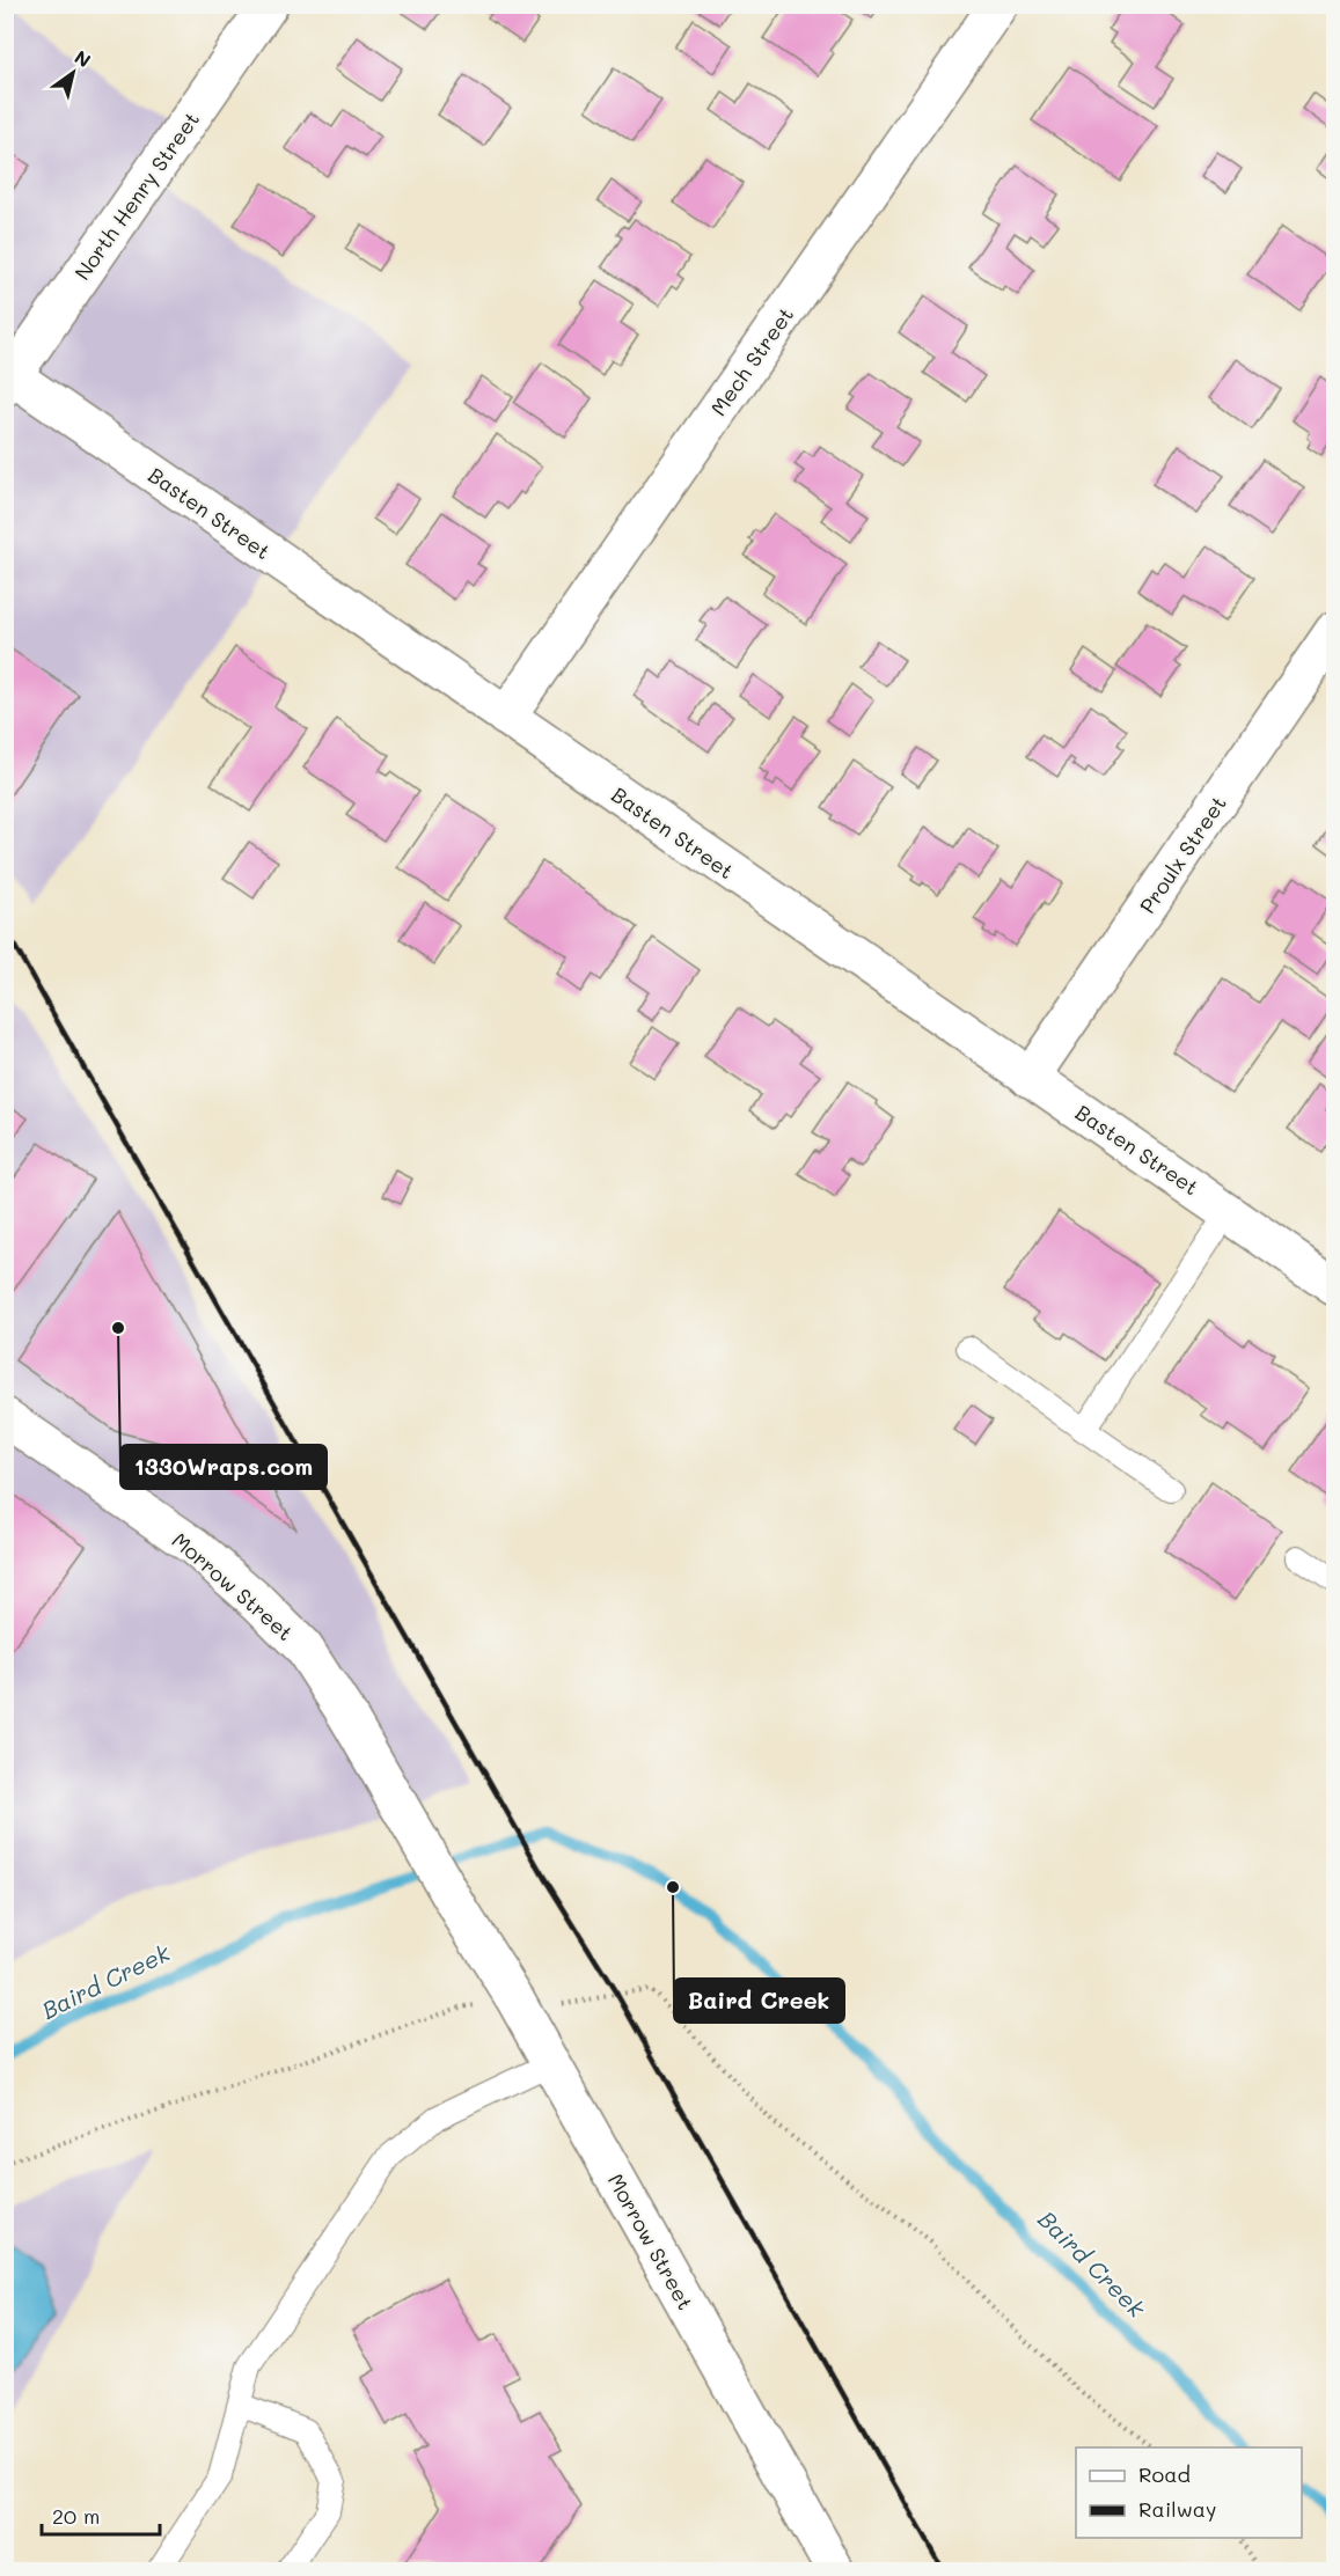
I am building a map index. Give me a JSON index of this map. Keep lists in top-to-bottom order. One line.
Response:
{"streets":{"street":["North Henry Street","Mech Street","Basten Street","Proulx Street","Morrow Street"]},"crossings":[["North Henry Street","Basten Street"],["Mech Street","Basten Street"],["Basten Street","Proulx Street"]],"water":["Baird Creek"],"places":["1330Wraps.com","Baird Creek"],"legend":["Road","Railway"],"scale_bar":"20 m","north":"top right"}
